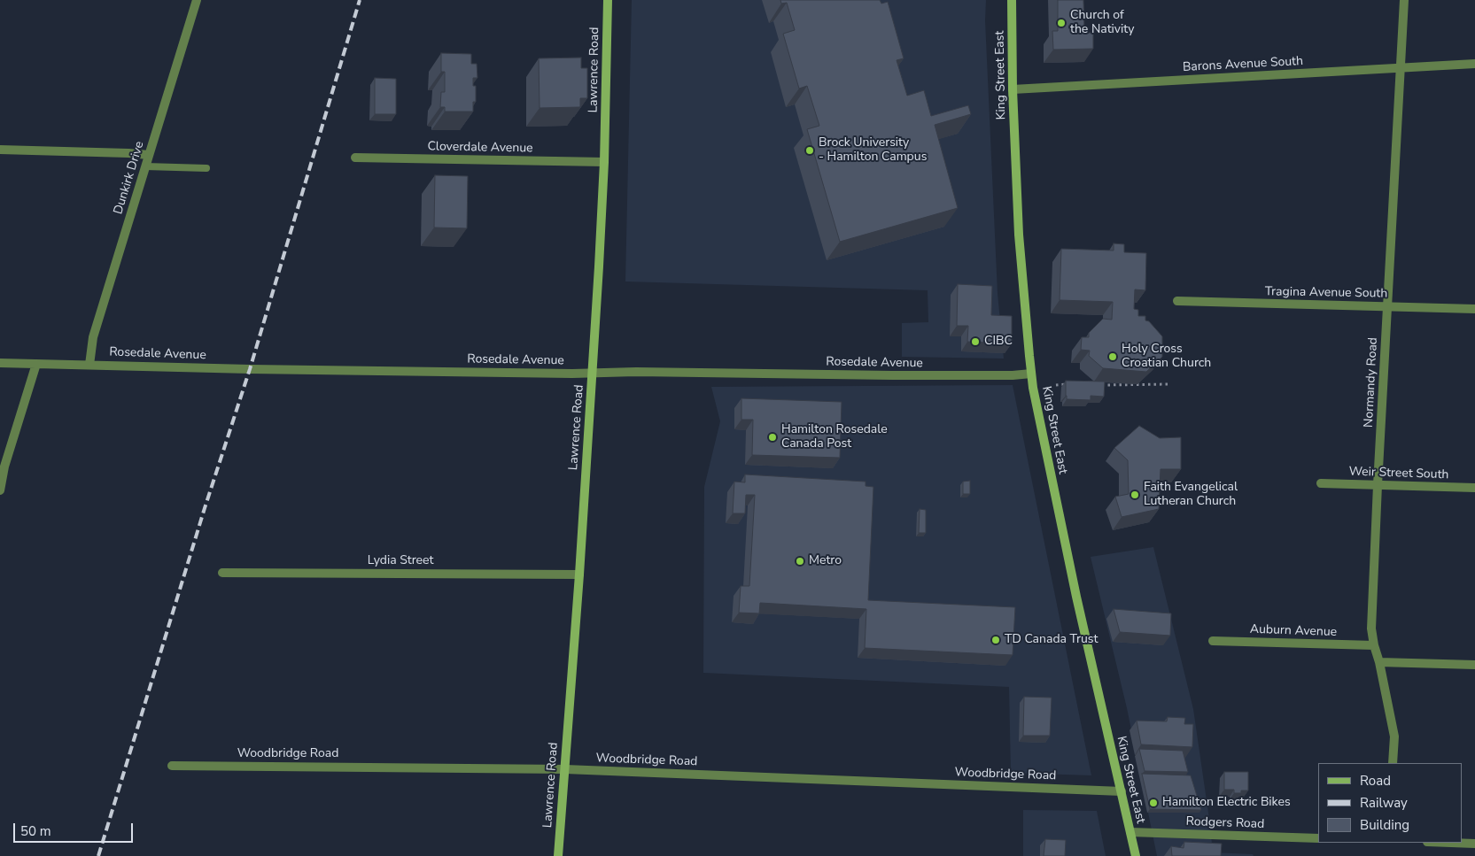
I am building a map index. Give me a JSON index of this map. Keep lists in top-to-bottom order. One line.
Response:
{"streets":{"main road":["Lawrence Road","King Street East"],"street":["Barons Avenue South","Cloverdale Avenue","Dunkirk Drive","Tragina Avenue South","Rosedale Avenue","Normandy Road","Weir Street South","Lydia Street","Auburn Avenue","Woodbridge Road","Rodgers Road"]},"crossings":[["Barons Avenue South","King Street East"],["Barons Avenue South","Normandy Road"],["Lawrence Road","Cloverdale Avenue"],["Lawrence Road","Rosedale Avenue"],["Lawrence Road","Lydia Street"],["Lawrence Road","Woodbridge Road"],["King Street East","Rosedale Avenue"],["King Street East","Woodbridge Road"],["King Street East","Rodgers Road"],["Dunkirk Drive","Rosedale Avenue"],["Tragina Avenue South","Normandy Road"],["Normandy Road","Weir Street South"],["Normandy Road","Auburn Avenue"]],"places":["Church of the Nativity","Brock University - Hamilton Campus","CIBC","Holy Cross Croatian Church","Hamilton Rosedale Canada Post","Faith Evangelical Lutheran Church","Metro","TD Canada Trust","Hamilton Electric Bikes"],"legend":["Road","Railway","Building"],"scale_bar":"50 m"}
